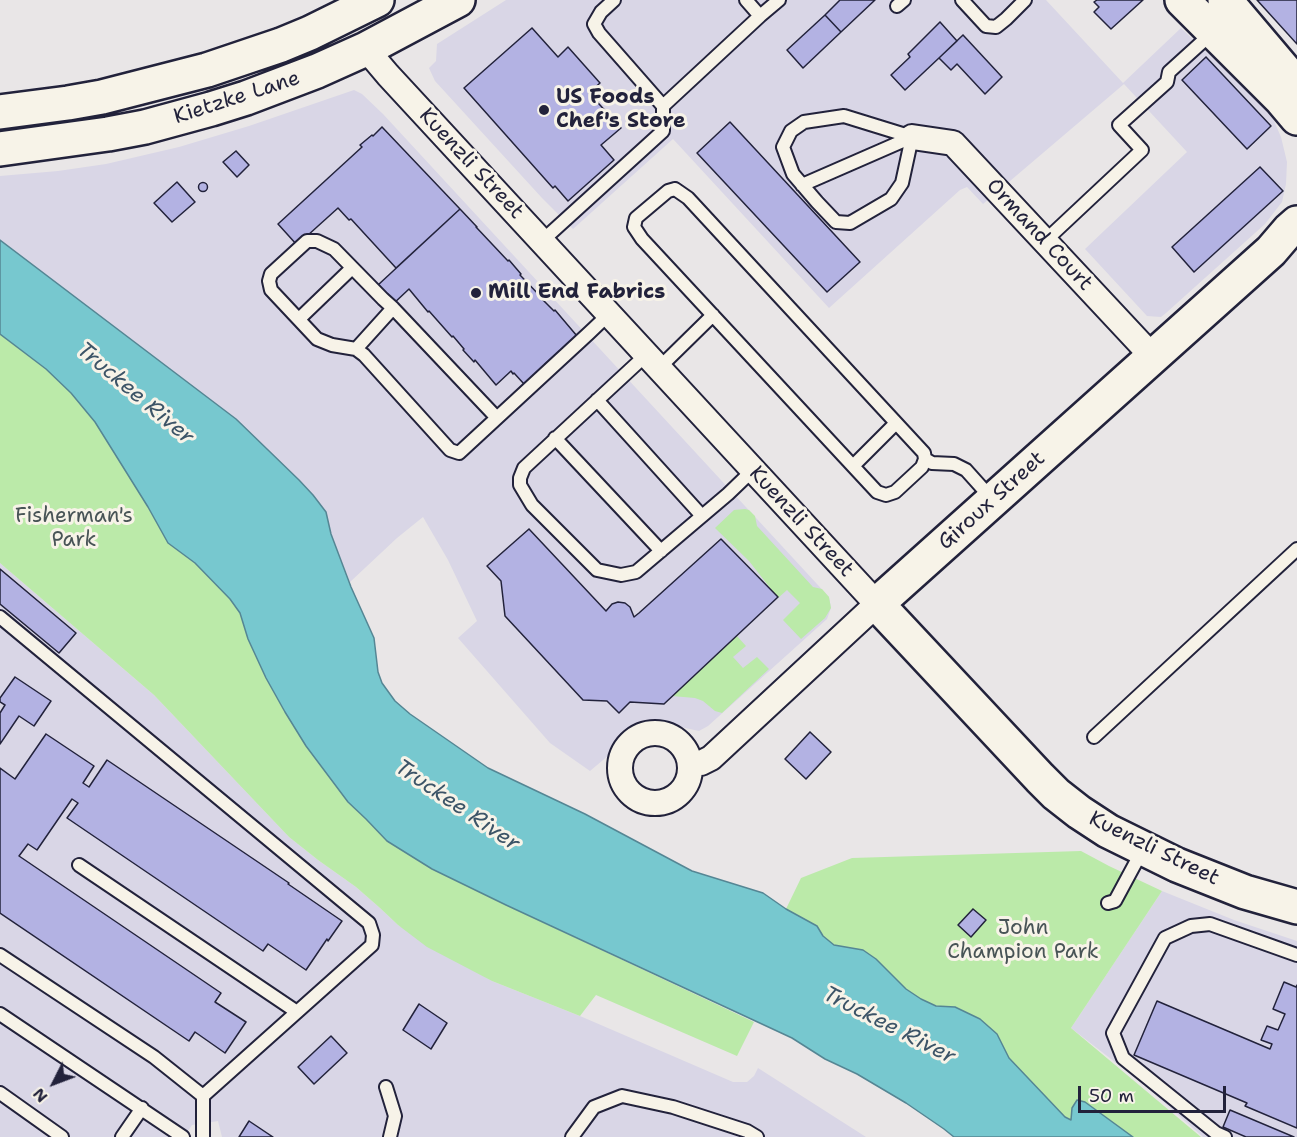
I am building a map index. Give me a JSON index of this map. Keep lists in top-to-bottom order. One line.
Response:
{"streets":{"main road":["Kietzke Lane","Kuenzli Street","Giroux Street"],"street":["Ormand Court"]},"crossings":[["Kietzke Lane","Kuenzli Street"],["Kuenzli Street","Giroux Street"],["Ormand Court","Giroux Street"]],"water":["Truckee River"],"parks":["Fisherman's Park","John Champion Park"],"places":["US Foods Chef's Store","Mill End Fabrics"],"scale_bar":"50 m","north":"bottom left"}
